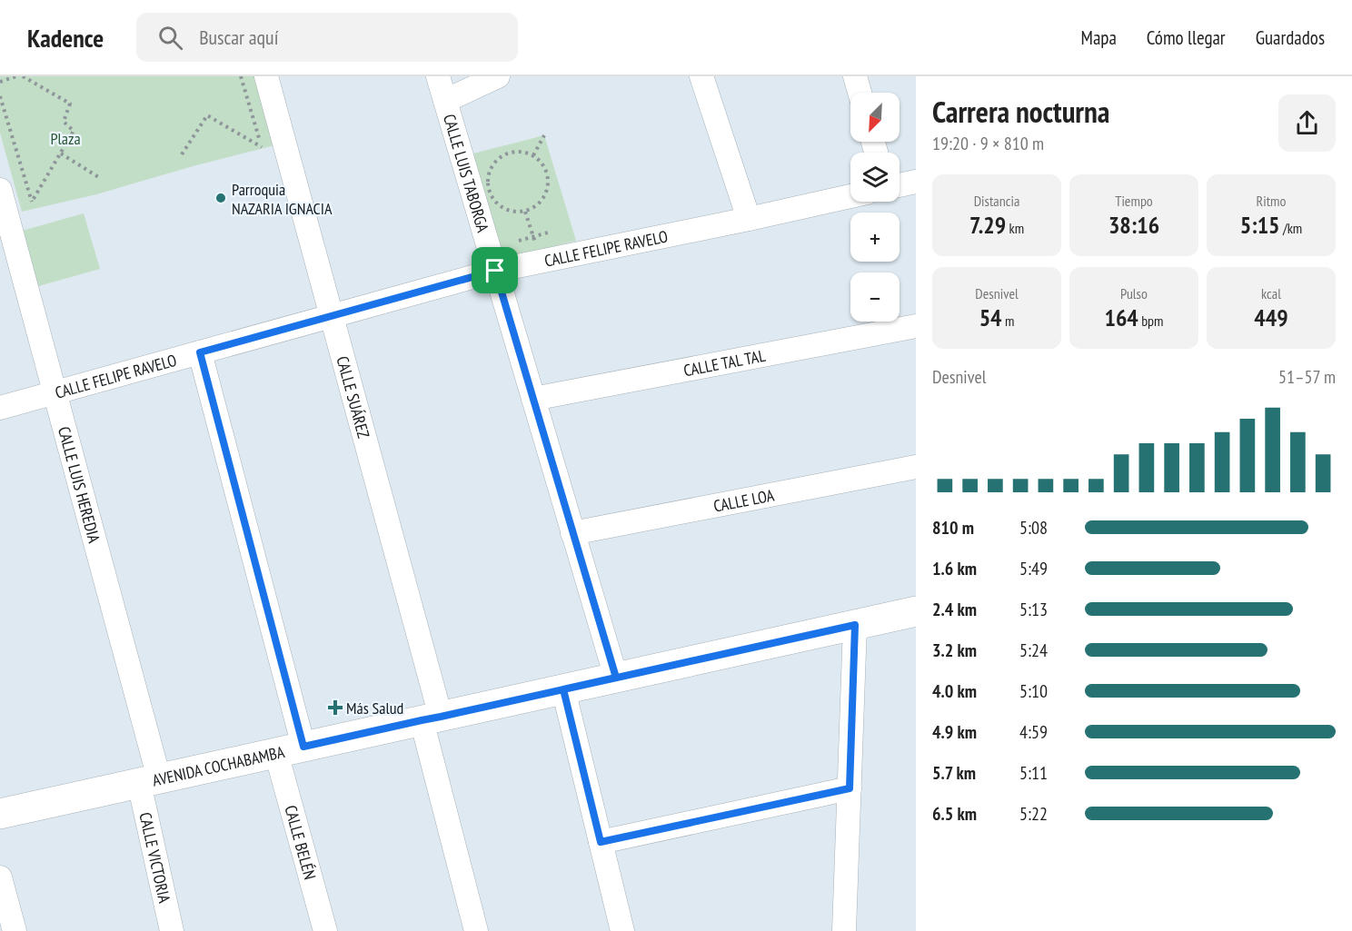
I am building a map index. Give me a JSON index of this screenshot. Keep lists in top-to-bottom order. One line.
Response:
{"streets":{"main road":["AVENIDA COCHABAMBA"],"street":["CALLE LUIS TABORGA","CALLE FELIPE RAVELO","CALLE TAL TAL","CALLE SUÁREZ","CALLE LUIS HEREDIA","CALLE LOA","CALLE BELÉN","CALLE VICTORIA"]},"crossings":[["CALLE LUIS TABORGA","CALLE FELIPE RAVELO"],["CALLE LUIS TABORGA","CALLE TAL TAL"],["CALLE LUIS TABORGA","CALLE LOA"],["CALLE LUIS TABORGA","AVENIDA COCHABAMBA"],["CALLE FELIPE RAVELO","CALLE SUÁREZ"],["CALLE FELIPE RAVELO","CALLE LUIS HEREDIA"],["CALLE FELIPE RAVELO","CALLE BELÉN"],["CALLE SUÁREZ","AVENIDA COCHABAMBA"],["CALLE LUIS HEREDIA","AVENIDA COCHABAMBA"],["CALLE LUIS HEREDIA","CALLE VICTORIA"],["AVENIDA COCHABAMBA","CALLE BELÉN"],["AVENIDA COCHABAMBA","CALLE VICTORIA"]],"parks":["Plaza"],"places":{"other":["Parroquia NAZARIA IGNACIA"],"health":["Más Salud"]},"north":"bottom left","page":{"header":"Kadence","search":"Buscar aquí","nav":["Mapa","Cómo llegar","Guardados"],"heading":["Carrera nocturna","19:20 · 9 × 810 m"],"map_buttons":["+","−"],"stats":[["Distancia","7.29 km"],["Tiempo","38:16"],["Ritmo","5:15 /km"],["Desnivel","54 m"],["Pulso","164 bpm"],["kcal","449"]],"chart":["Desnivel","51–57 m"],"list":[{"name":"810 m","note":"5:08"},{"name":"1.6 km","note":"5:49"},{"name":"2.4 km","note":"5:13"},{"name":"3.2 km","note":"5:24"},{"name":"4.0 km","note":"5:10"},{"name":"4.9 km","note":"4:59"},{"name":"5.7 km","note":"5:11"},{"name":"6.5 km","note":"5:22"}]}}
